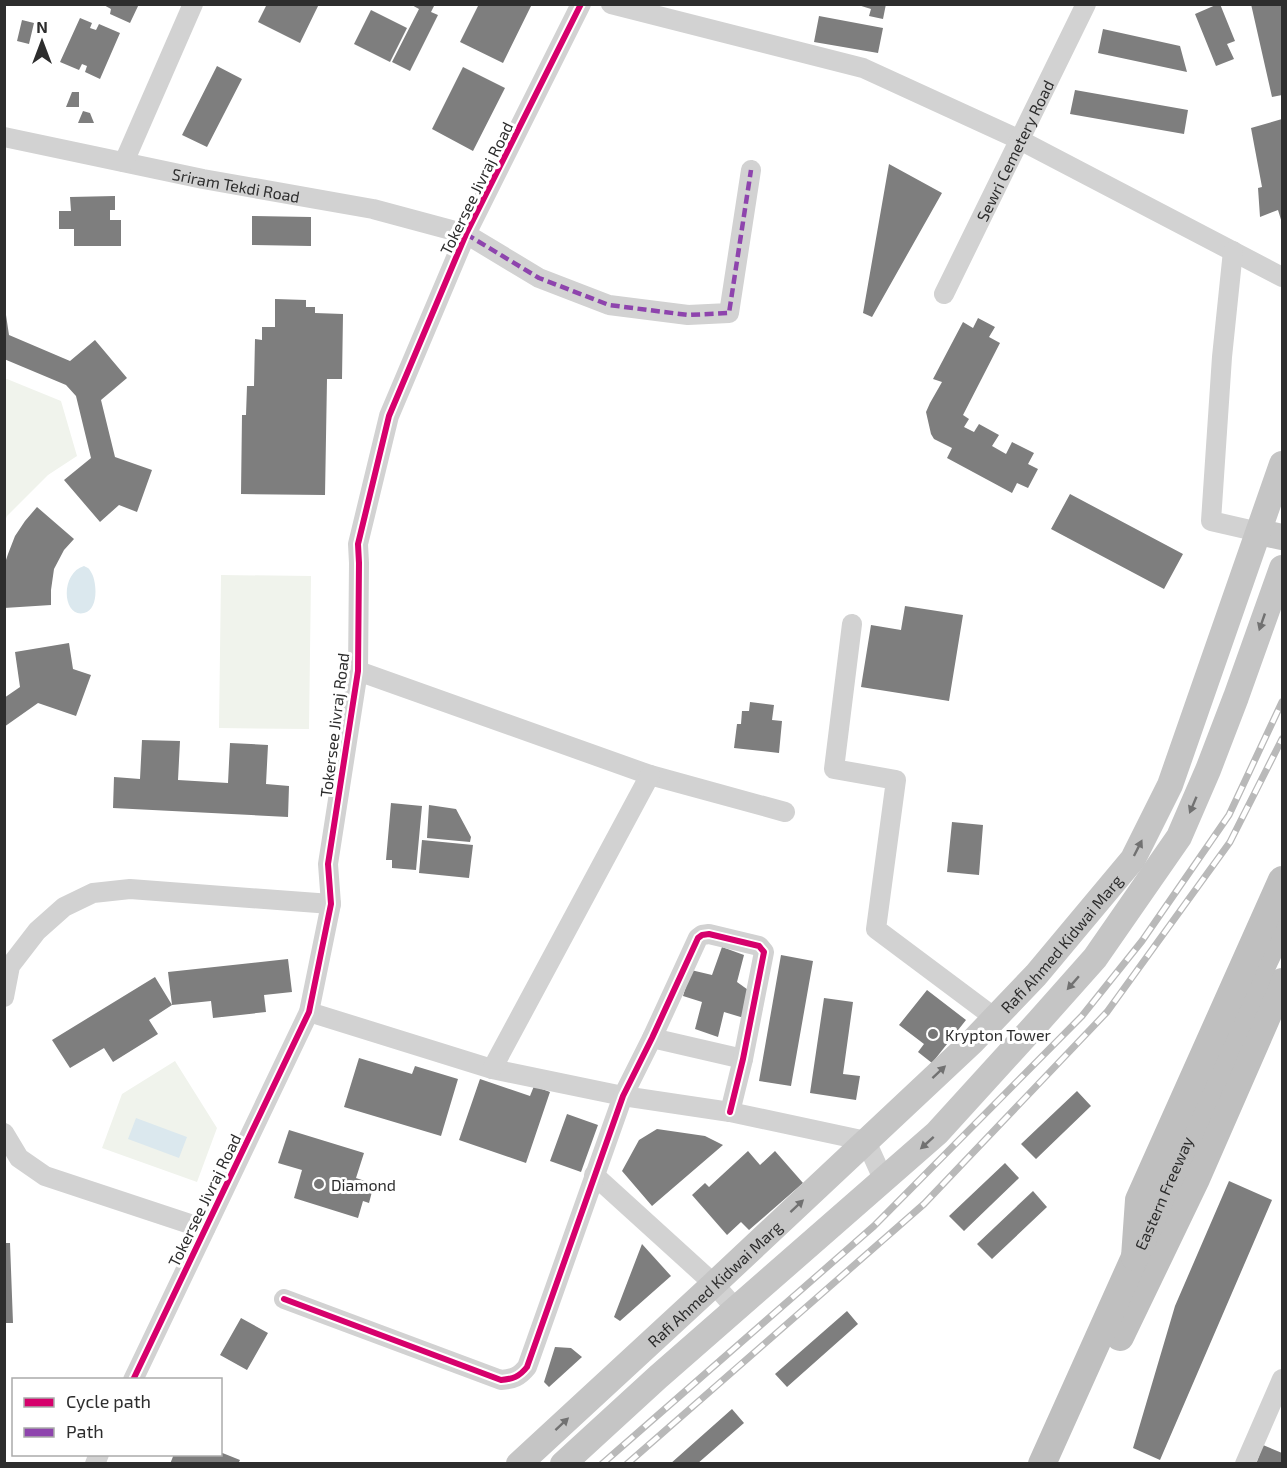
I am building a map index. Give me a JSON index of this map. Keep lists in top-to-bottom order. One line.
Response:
{"streets":{"highway":["Eastern Freeway"],"main road":["Rafi Ahmed Kidwai Marg"],"street":["Sewri Cemetery Road","Sriram Tekdi Road","Tokersee Jivraj Road"]},"crossings":[["Sriram Tekdi Road","Tokersee Jivraj Road"]],"places":["Krypton Tower","Diamond"],"legend":["Cycle path","Path"],"north":"top"}
